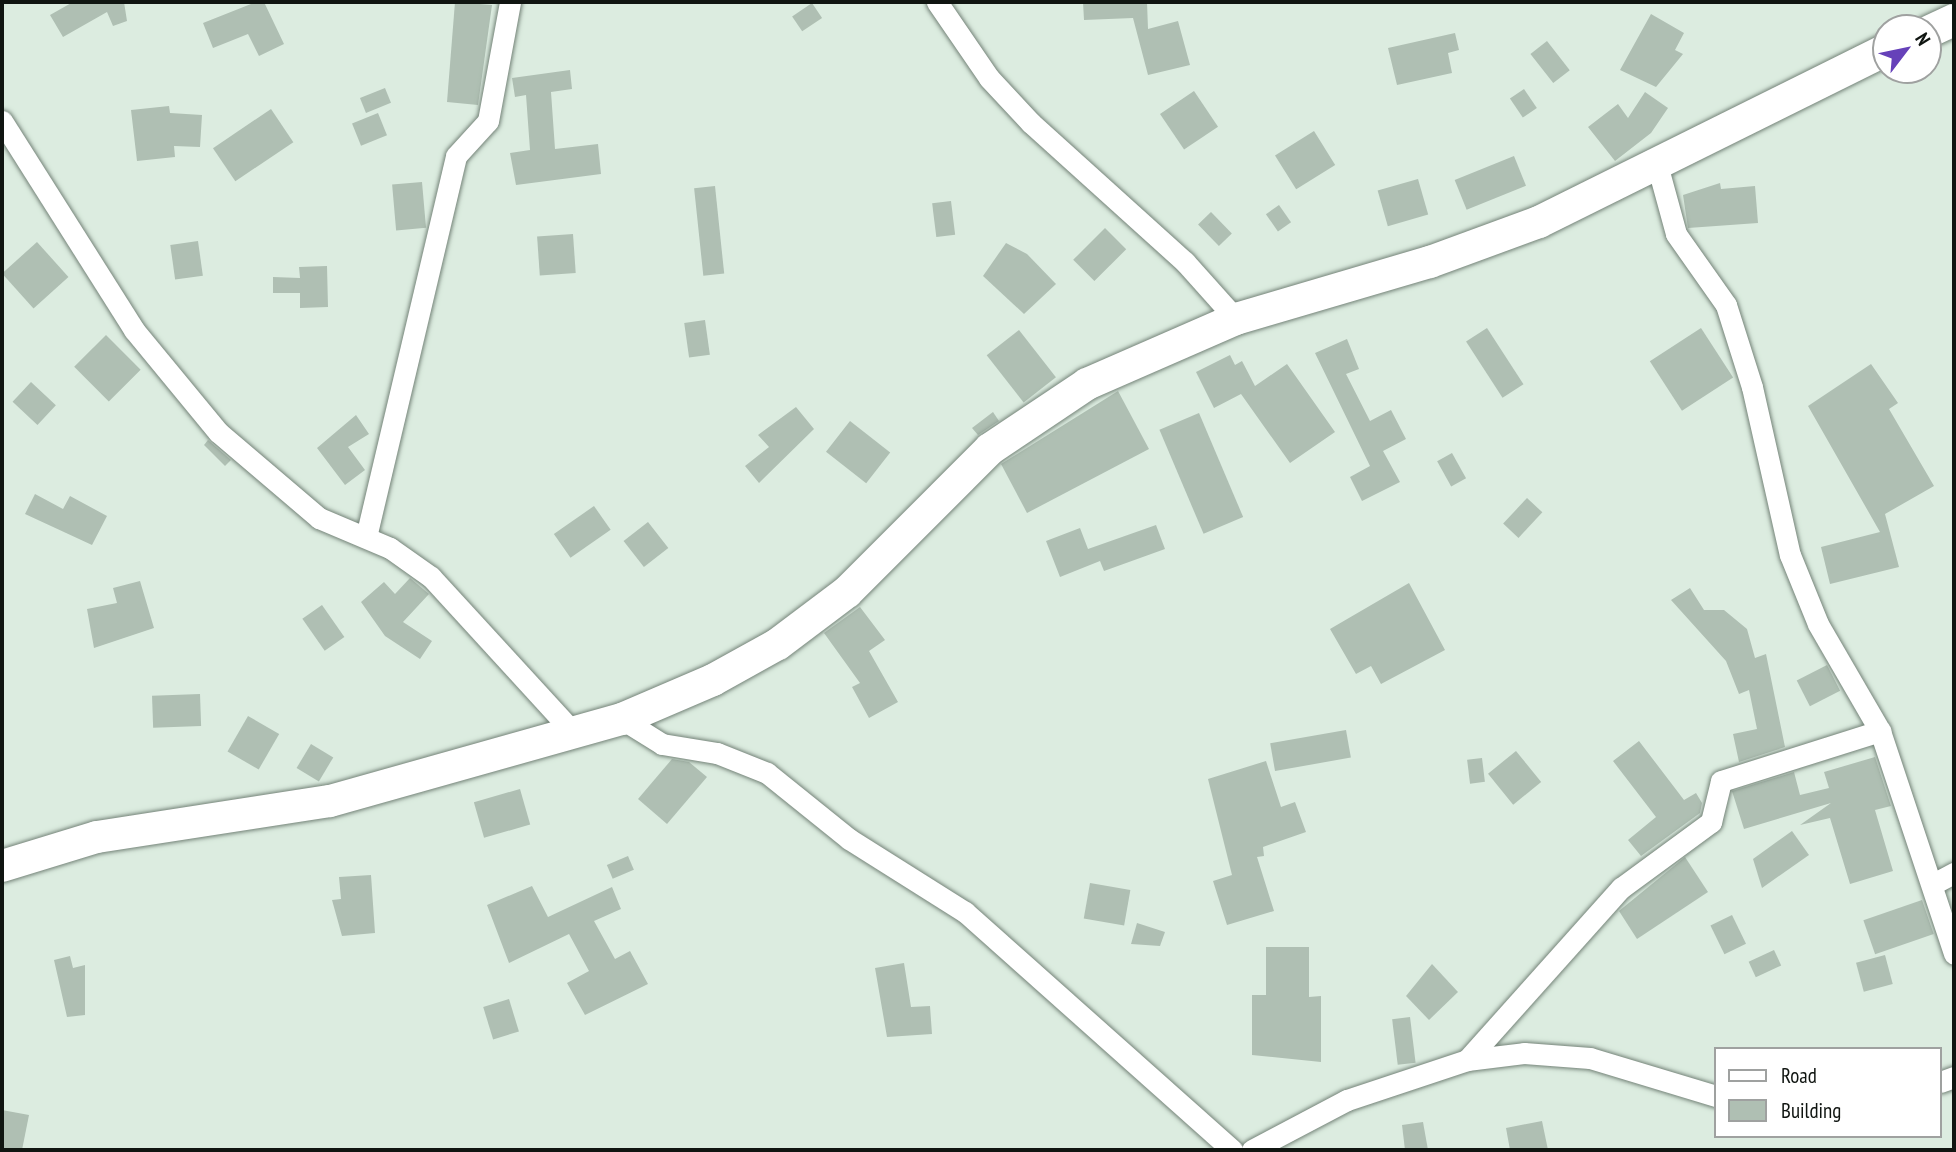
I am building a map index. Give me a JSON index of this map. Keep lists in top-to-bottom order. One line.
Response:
{"legend":["Road","Building"],"north":"top right"}
